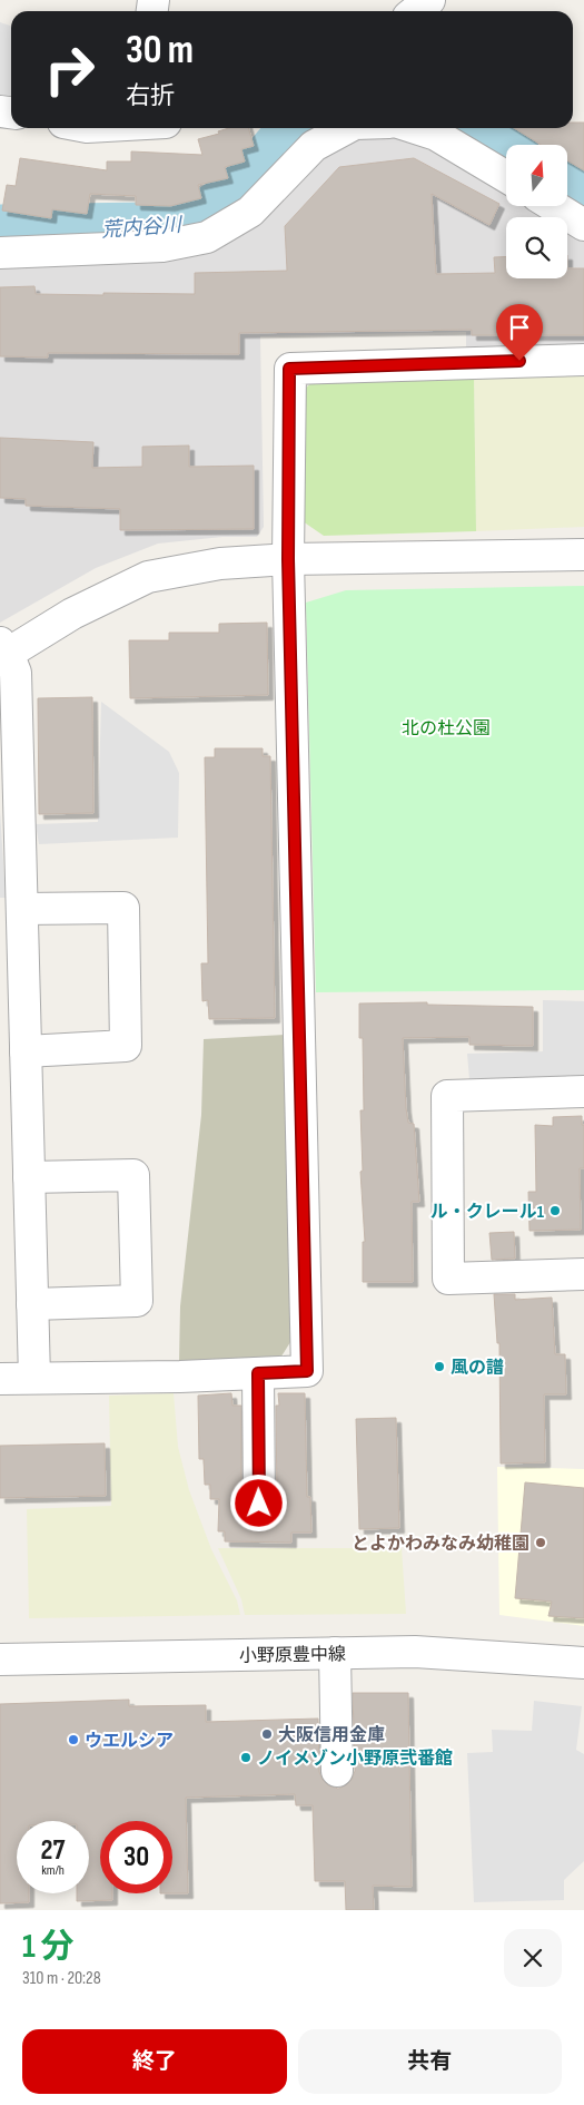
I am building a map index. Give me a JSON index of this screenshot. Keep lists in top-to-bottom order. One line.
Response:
{"streets":{"street":["小野原豊中線"]},"water":["荒内谷川"],"parks":["北の杜公園"],"places":["ル・クレール1","風の譜","とよかわみなみ幼稚園","大阪信用金庫","ウエルシア","ノイメゾン小野原弐番館"],"north":"top","page":{"turn":["30 m","右折"],"speed":"27 km/h","limit":"30","heading":["1 分","310 m · 20:28"],"buttons":["終了","共有"]}}
